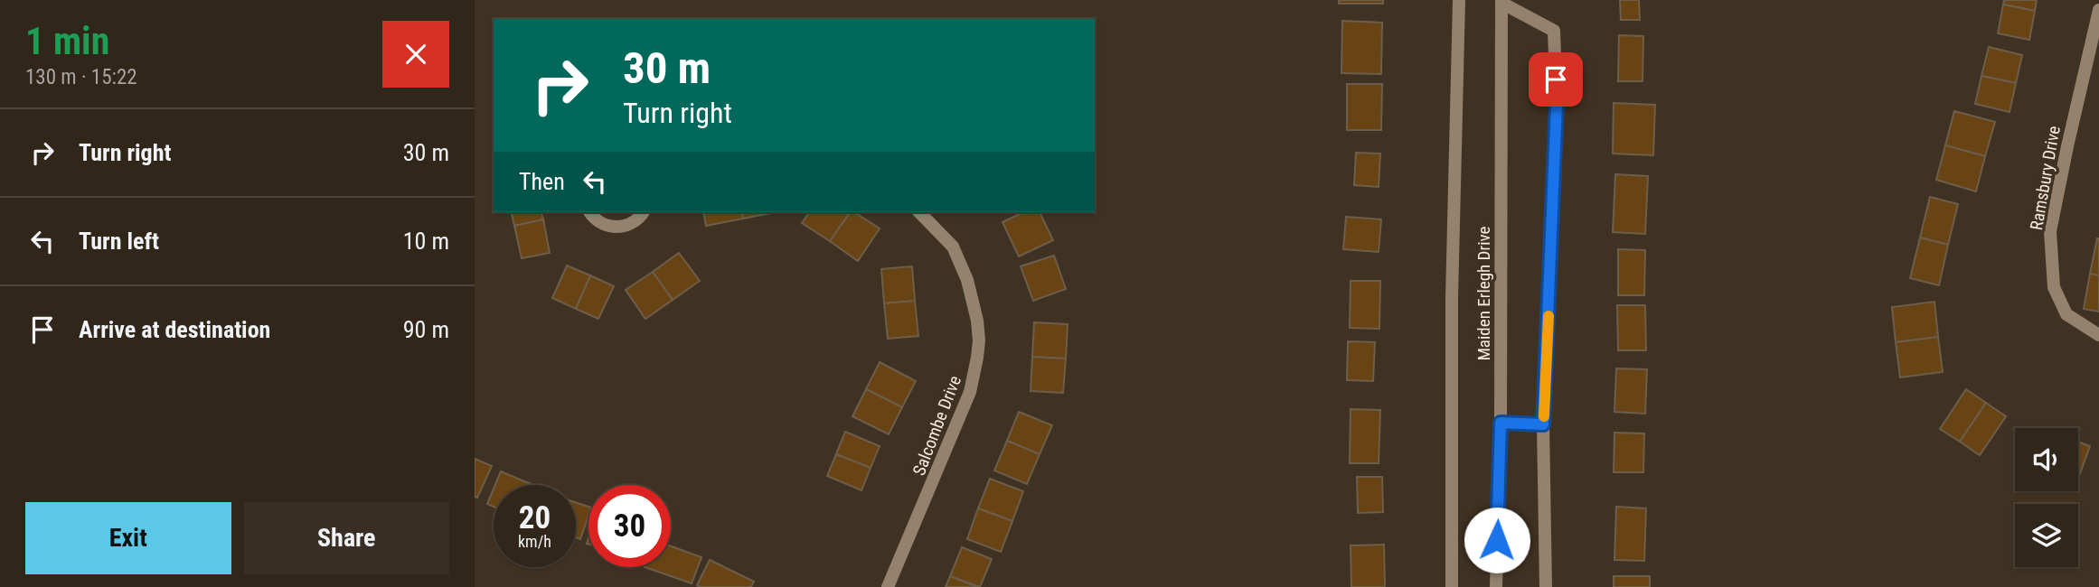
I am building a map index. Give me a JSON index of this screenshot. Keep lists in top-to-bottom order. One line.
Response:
{"streets":{"street":["Ramsbury Drive","Maiden Erlegh Drive","Salcombe Drive"]},"page":{"heading":["1 min","130 m · 15:22"],"turn":["30 m","Turn right"],"list":[{"name":"Turn right","value":"30 m"},{"name":"Turn left","value":"10 m"},{"name":"Arrive at destination","value":"90 m"}],"then":"Then","speed":"20 km/h","limit":"30","buttons":["Exit","Share"]}}
